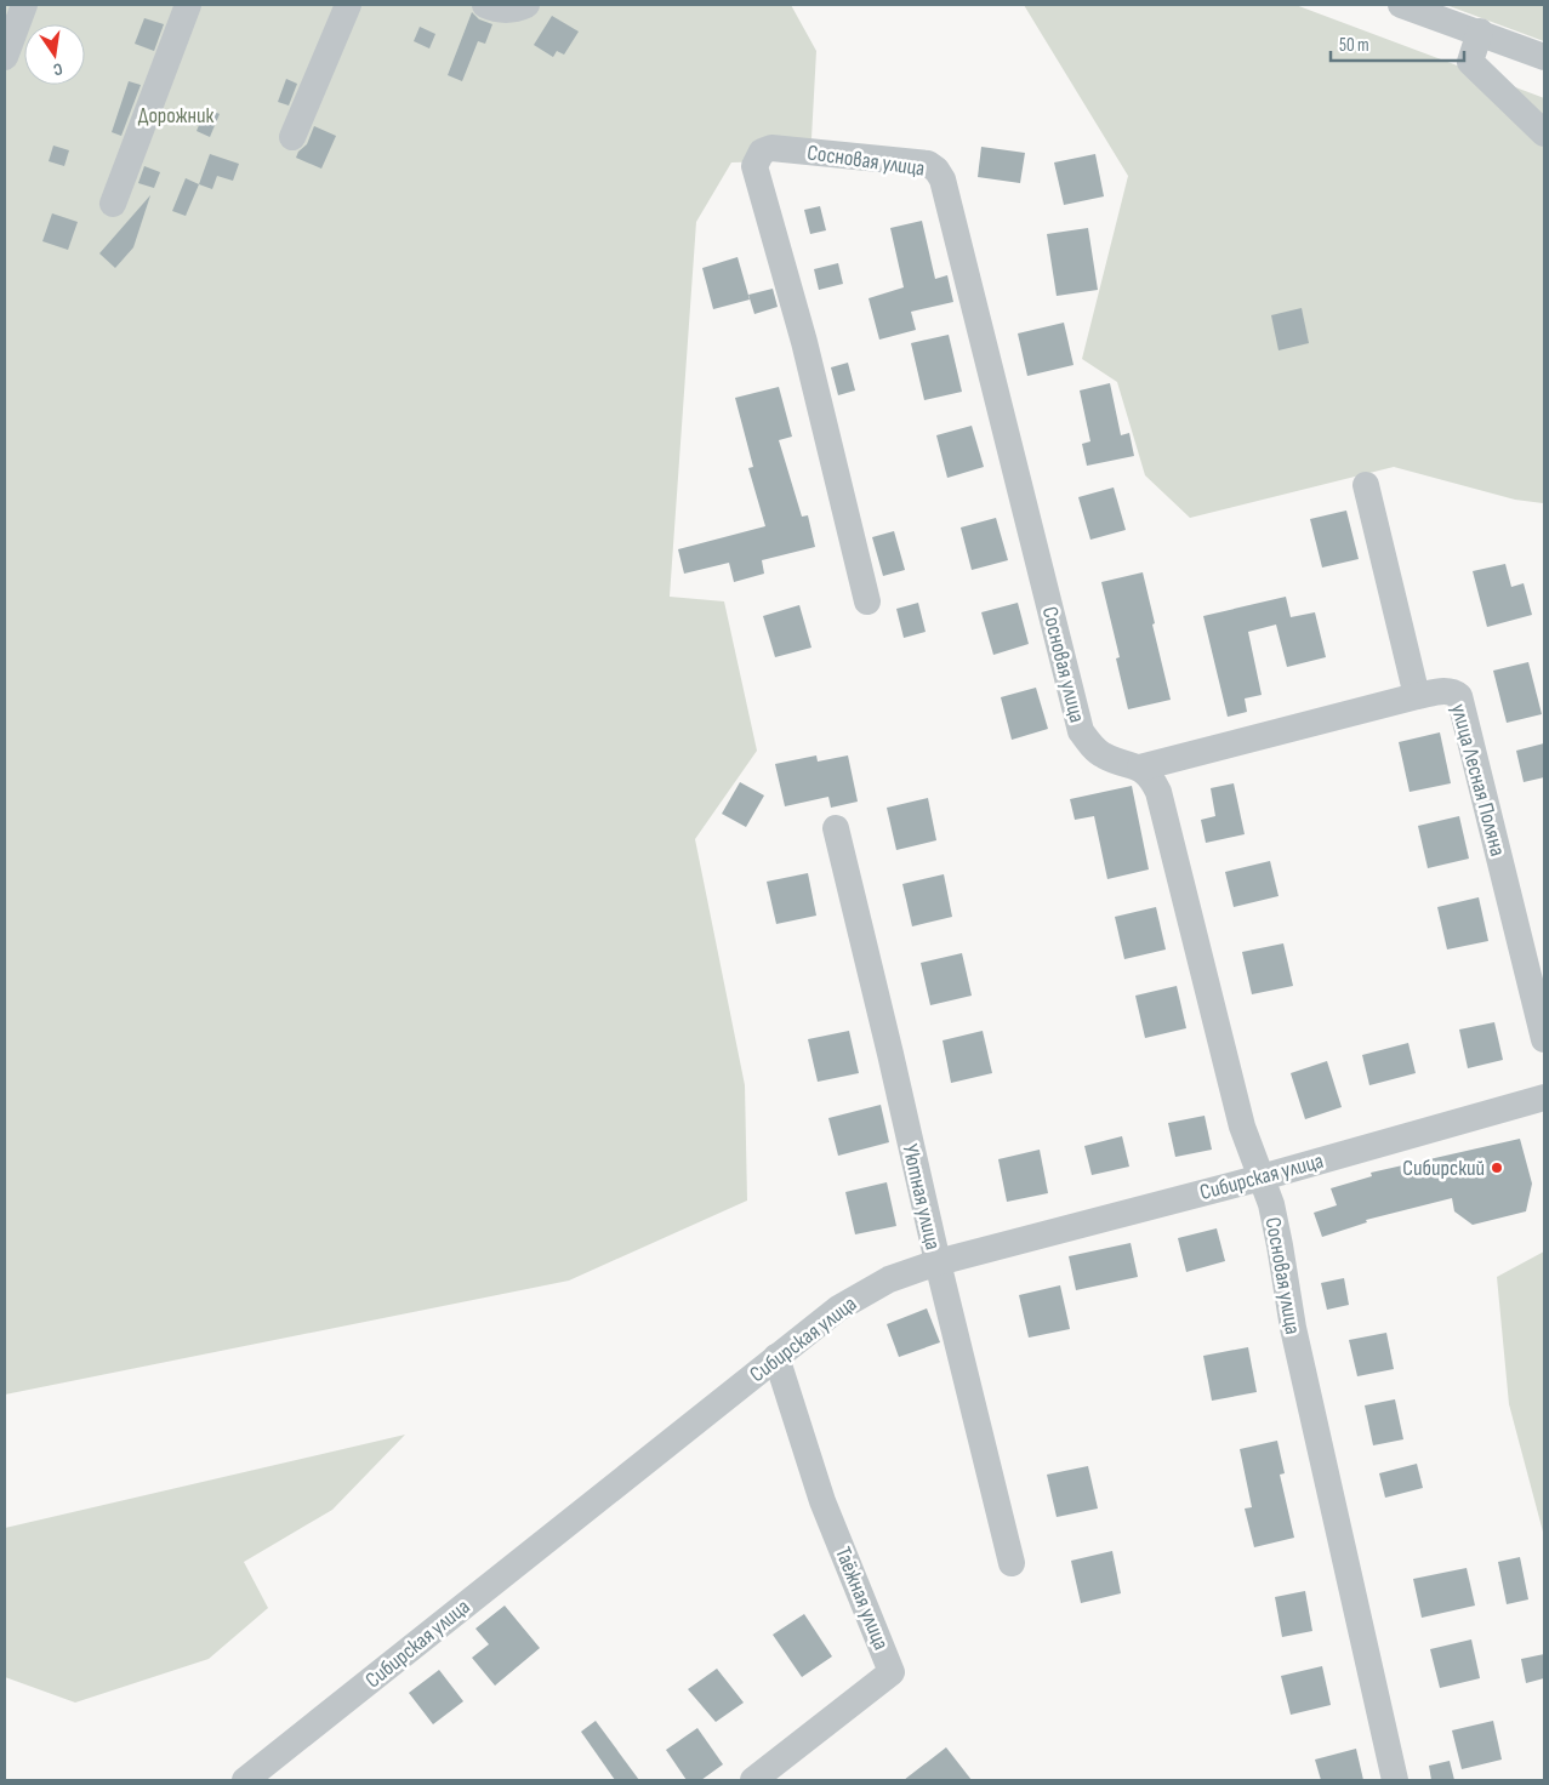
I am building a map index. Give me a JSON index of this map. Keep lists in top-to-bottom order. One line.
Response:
{"streets":{"street":["Сосновая улица","улица Лесная Поляна","Сибирская улица","Уютная улица","Таёжная улица"]},"crossings":[["Сосновая улица","улица Лесная Поляна"],["Сосновая улица","Сибирская улица"],["Сибирская улица","Уютная улица"],["Сибирская улица","Таёжная улица"]],"parks":["Дорожник"],"places":["Сибирский"],"scale_bar":"50 m","north":"bottom"}
